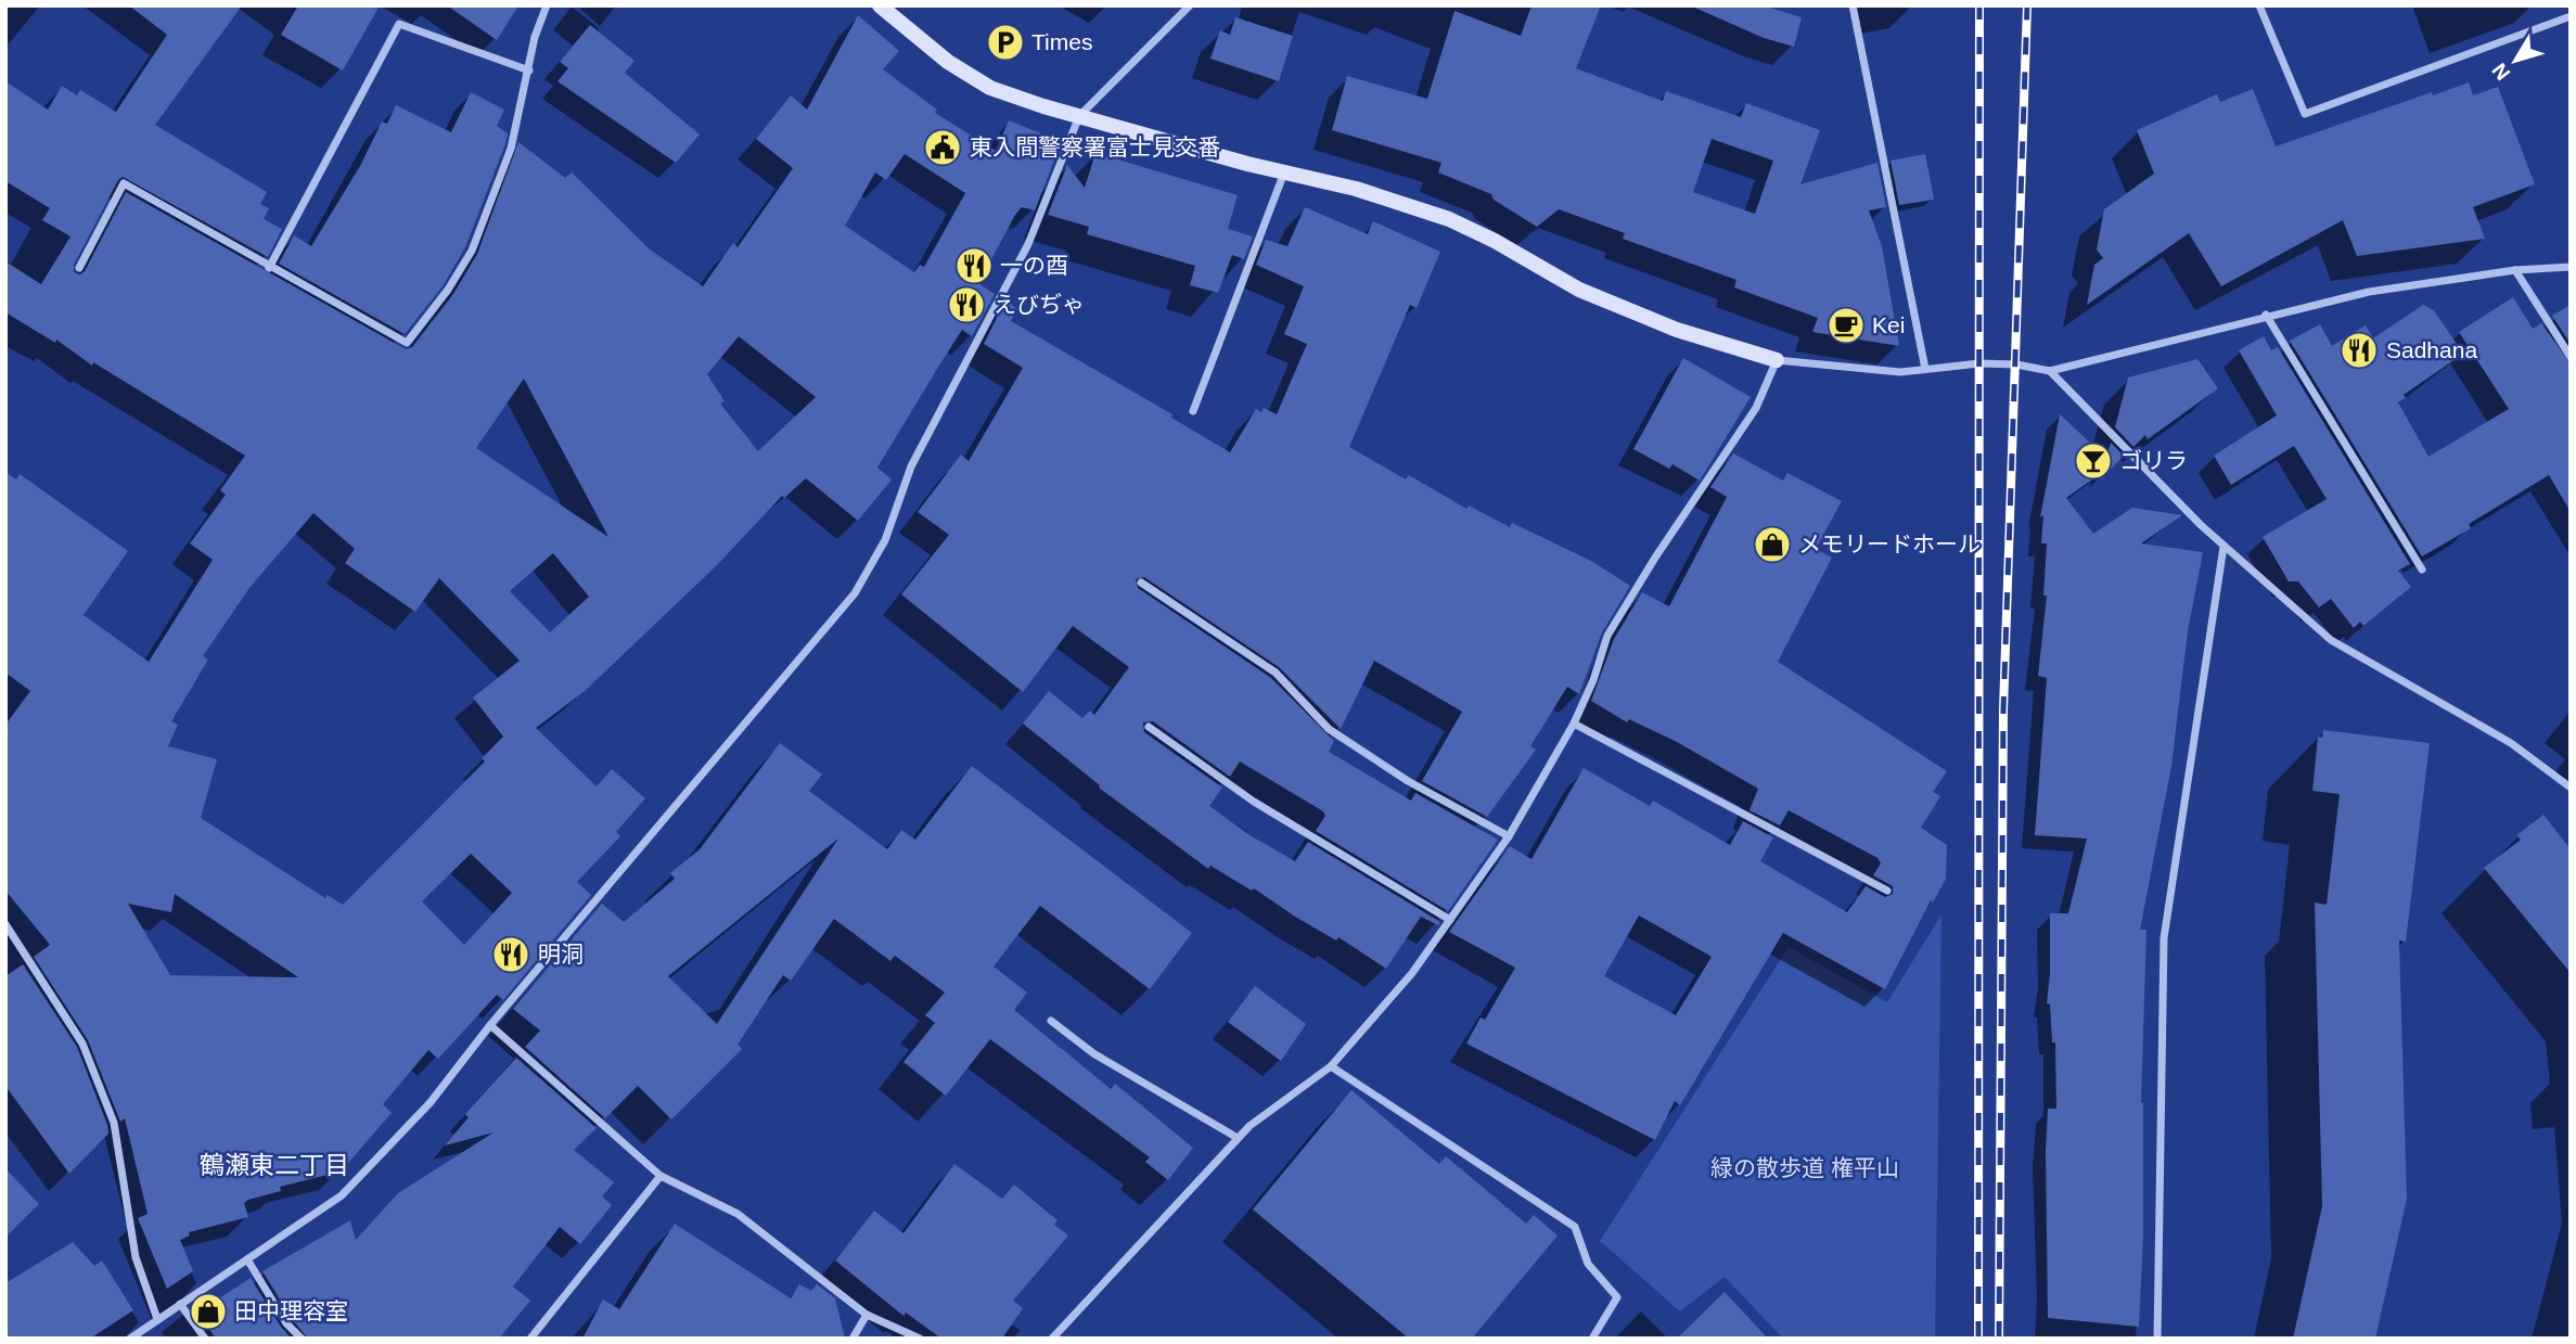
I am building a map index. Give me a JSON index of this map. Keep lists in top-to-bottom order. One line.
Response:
{"districts":["鶴瀬東二丁目"],"parks":["緑の散歩道 権平山"],"places":{"parking":["Times"],"public building":["東入間警察署富士見交番"],"restaurant":["一の酉","えびぢゃ","Sadhana","明洞"],"cafe":["Kei"],"bar":["ゴリラ"],"shop":["メモリードホール","田中理容室"]},"north":"bottom left"}
